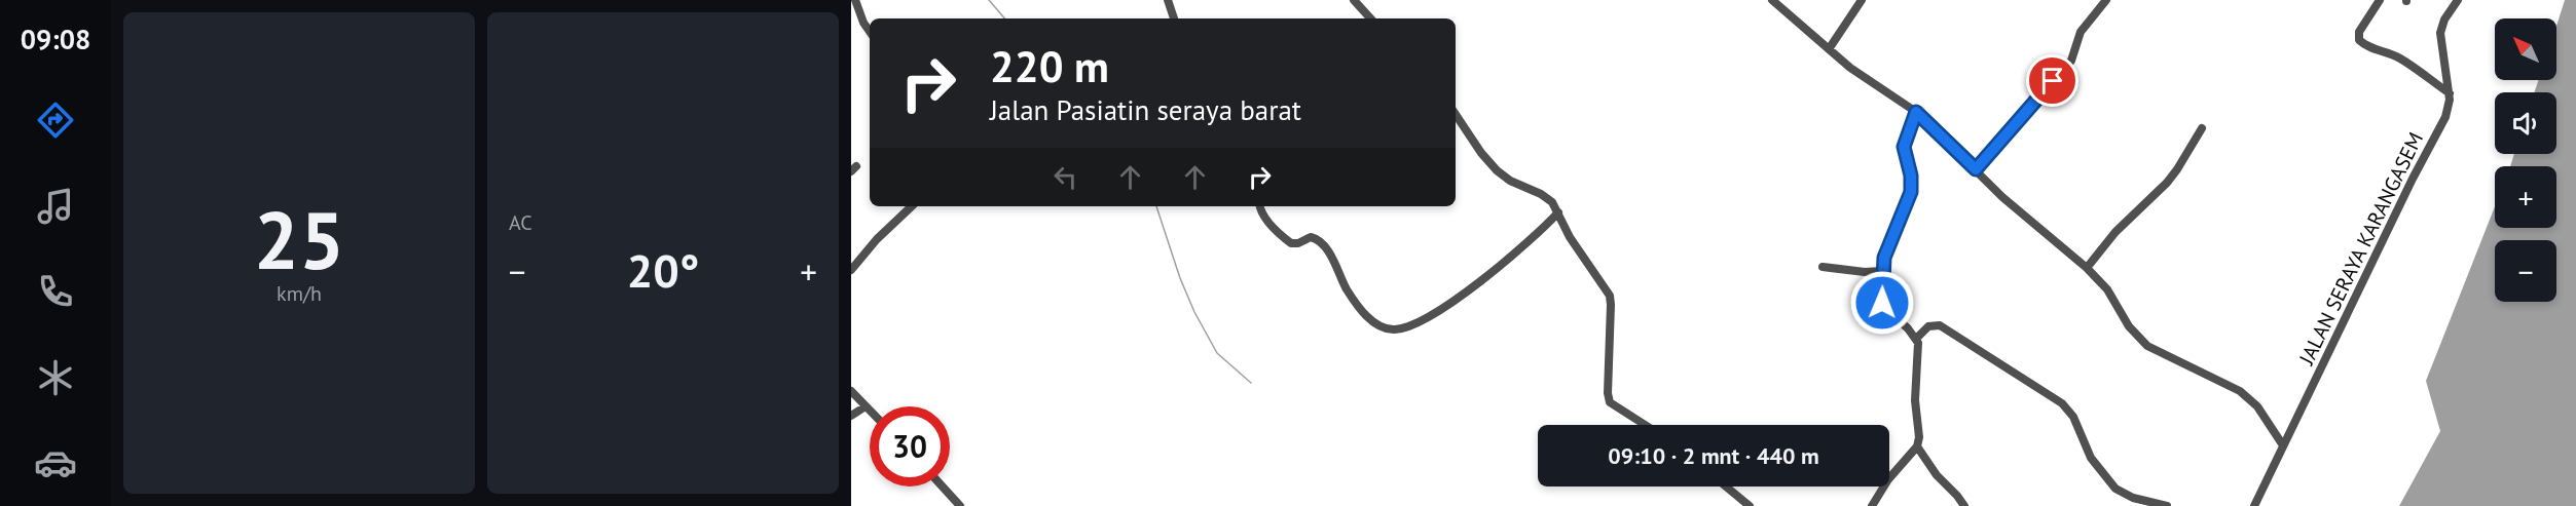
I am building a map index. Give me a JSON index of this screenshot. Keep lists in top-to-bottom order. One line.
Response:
{"streets":{"street":["JALAN SERAYA KARANGASEM"]},"north":"top left","page":{"tabs":"09:08","tile":[["25","km/h"],"AC"],"map_buttons":["+","−"],"turn":["220 m","Jalan Pasiatin seraya barat"],"heat":["−","20°","+"],"limit":"30","trip":"09:10 · 2 mnt · 440 m"}}
